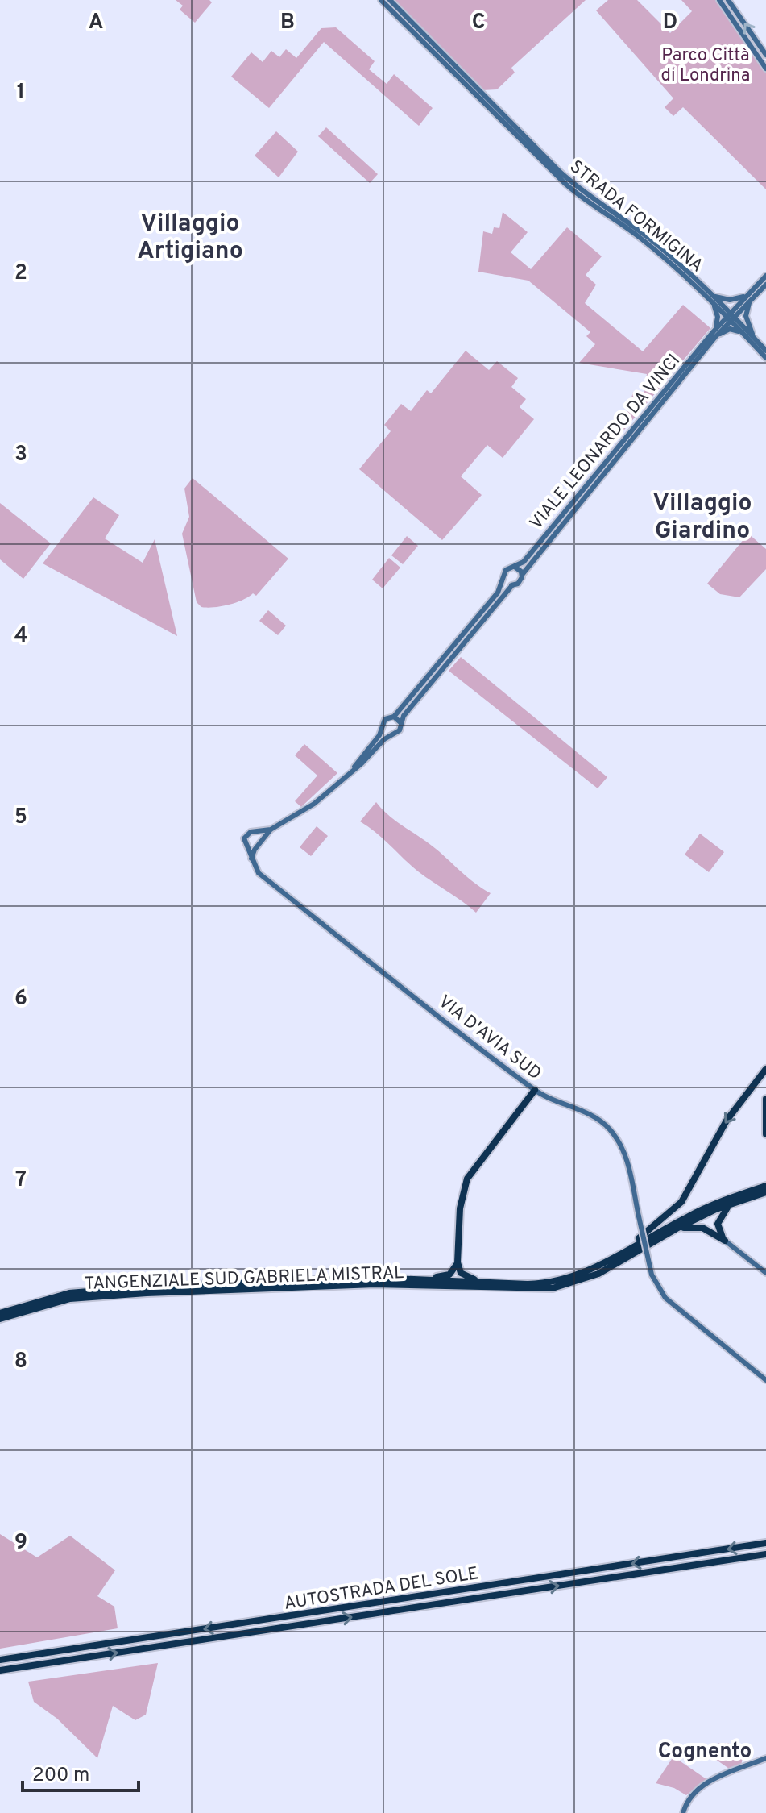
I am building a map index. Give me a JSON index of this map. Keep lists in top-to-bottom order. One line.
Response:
{"streets":{"highway":["TANGENZIALE SUD GABRIELA MISTRAL","AUTOSTRADA DEL SOLE"],"street":["STRADA FORMIGINA","VIALE LEONARDO DA VINCI","VIA D'AVIA SUD"]},"districts":["Villaggio Artigiano","Villaggio Giardino","Cognento"],"parks":["Parco Città di Londrina"],"scale_bar":"200 m","grid":{"columns":["A","B","C","D"],"rows":["1","2","3","4","5","6","7","8","9"]}}
